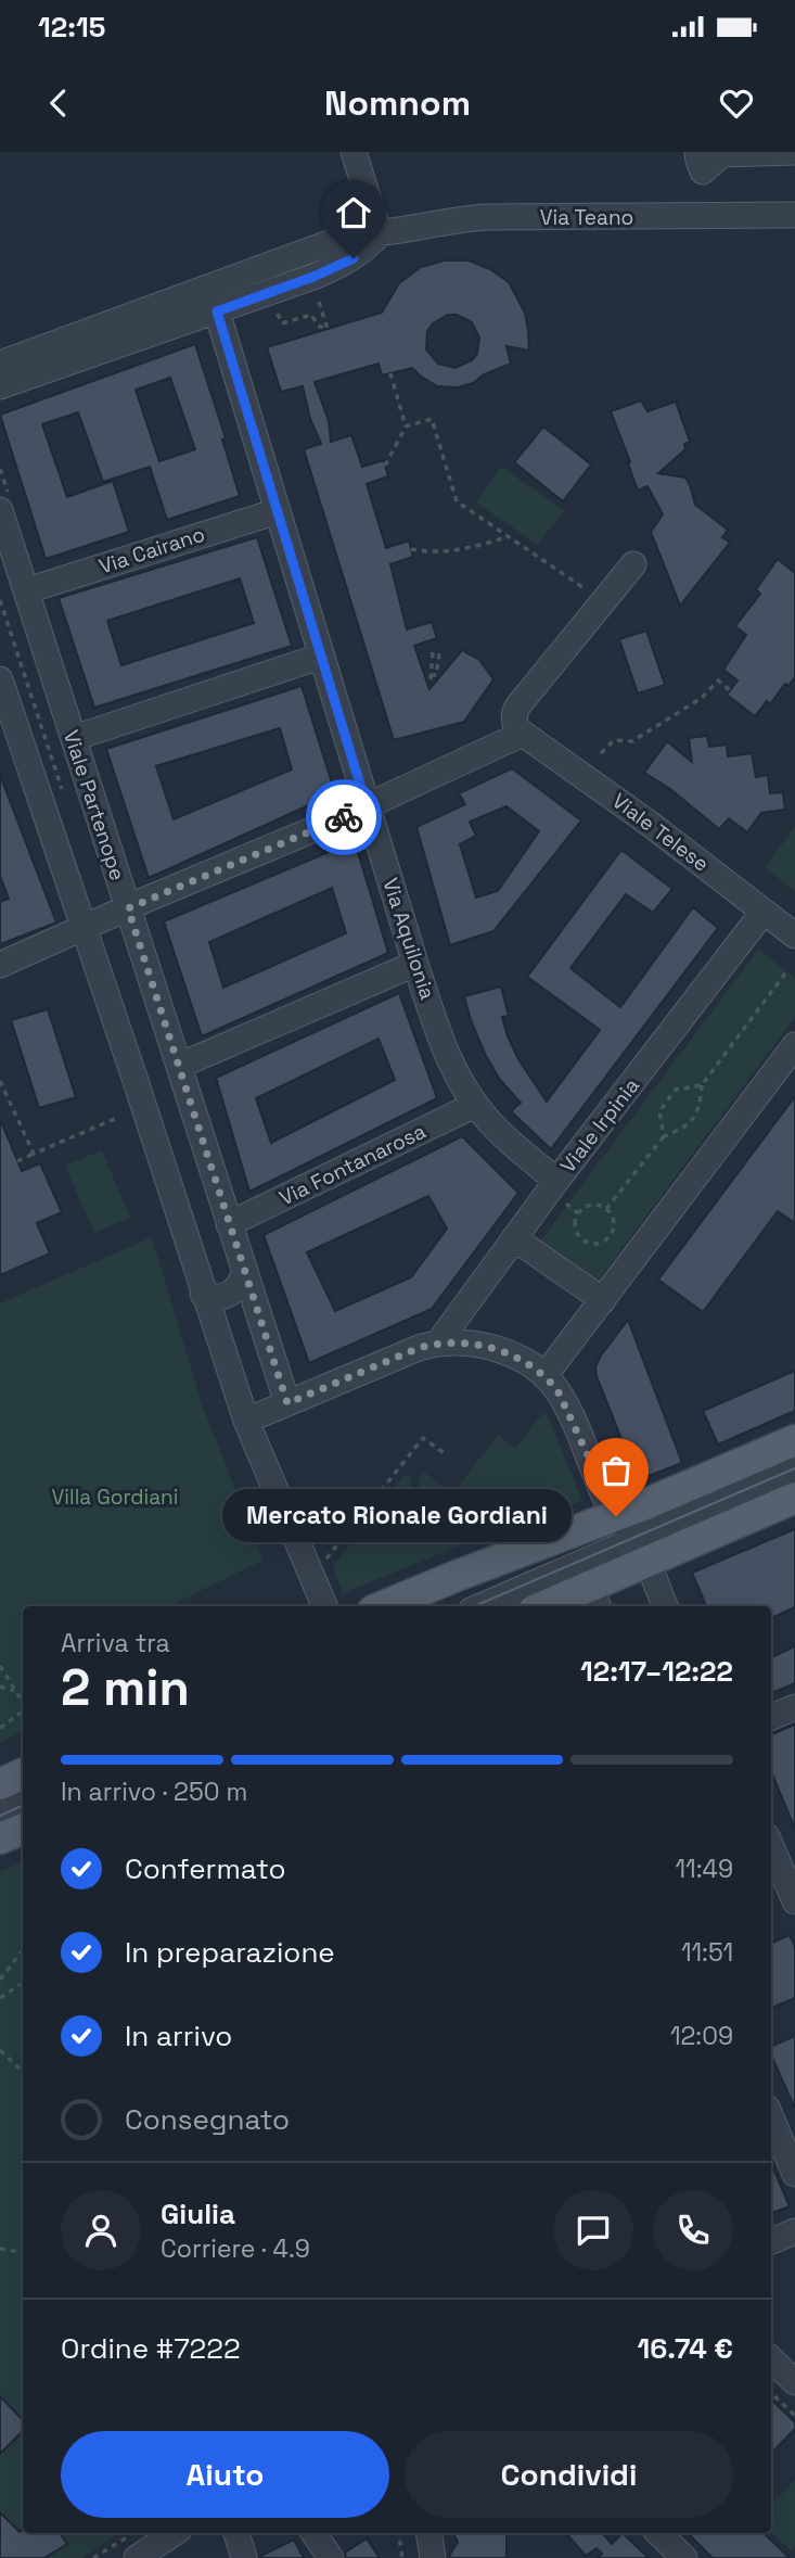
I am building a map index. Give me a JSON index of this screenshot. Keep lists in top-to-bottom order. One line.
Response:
{"streets":{"street":["Via Teano","Via Cairano","Viale Partenope","Viale Telese","Via Aquilonia","Viale Irpinia","Via Fontanarosa"]},"crossings":[["Via Teano","Via Aquilonia"],["Via Cairano","Viale Partenope"],["Via Cairano","Via Aquilonia"],["Viale Partenope","Via Fontanarosa"],["Viale Telese","Viale Irpinia"],["Via Aquilonia","Viale Irpinia"],["Via Aquilonia","Via Fontanarosa"]],"parks":["Villa Gordiani"],"places":["Mercato Rionale Gordiani"],"page":{"status":"12:15","header":"Nomnom","bubble":"Mercato Rionale Gordiani","heading":["2 min","Arriva tra","12:17–12:22"],"panel":["Giulia","Corriere · 4.9","Ordine #7222","16.74 €"],"bar":"In arrivo · 250 m","list":[["Confermato","11:49"],["In preparazione","11:51"],["In arrivo","12:09"],"Consegnato"],"buttons":["Aiuto","Condividi"]}}
